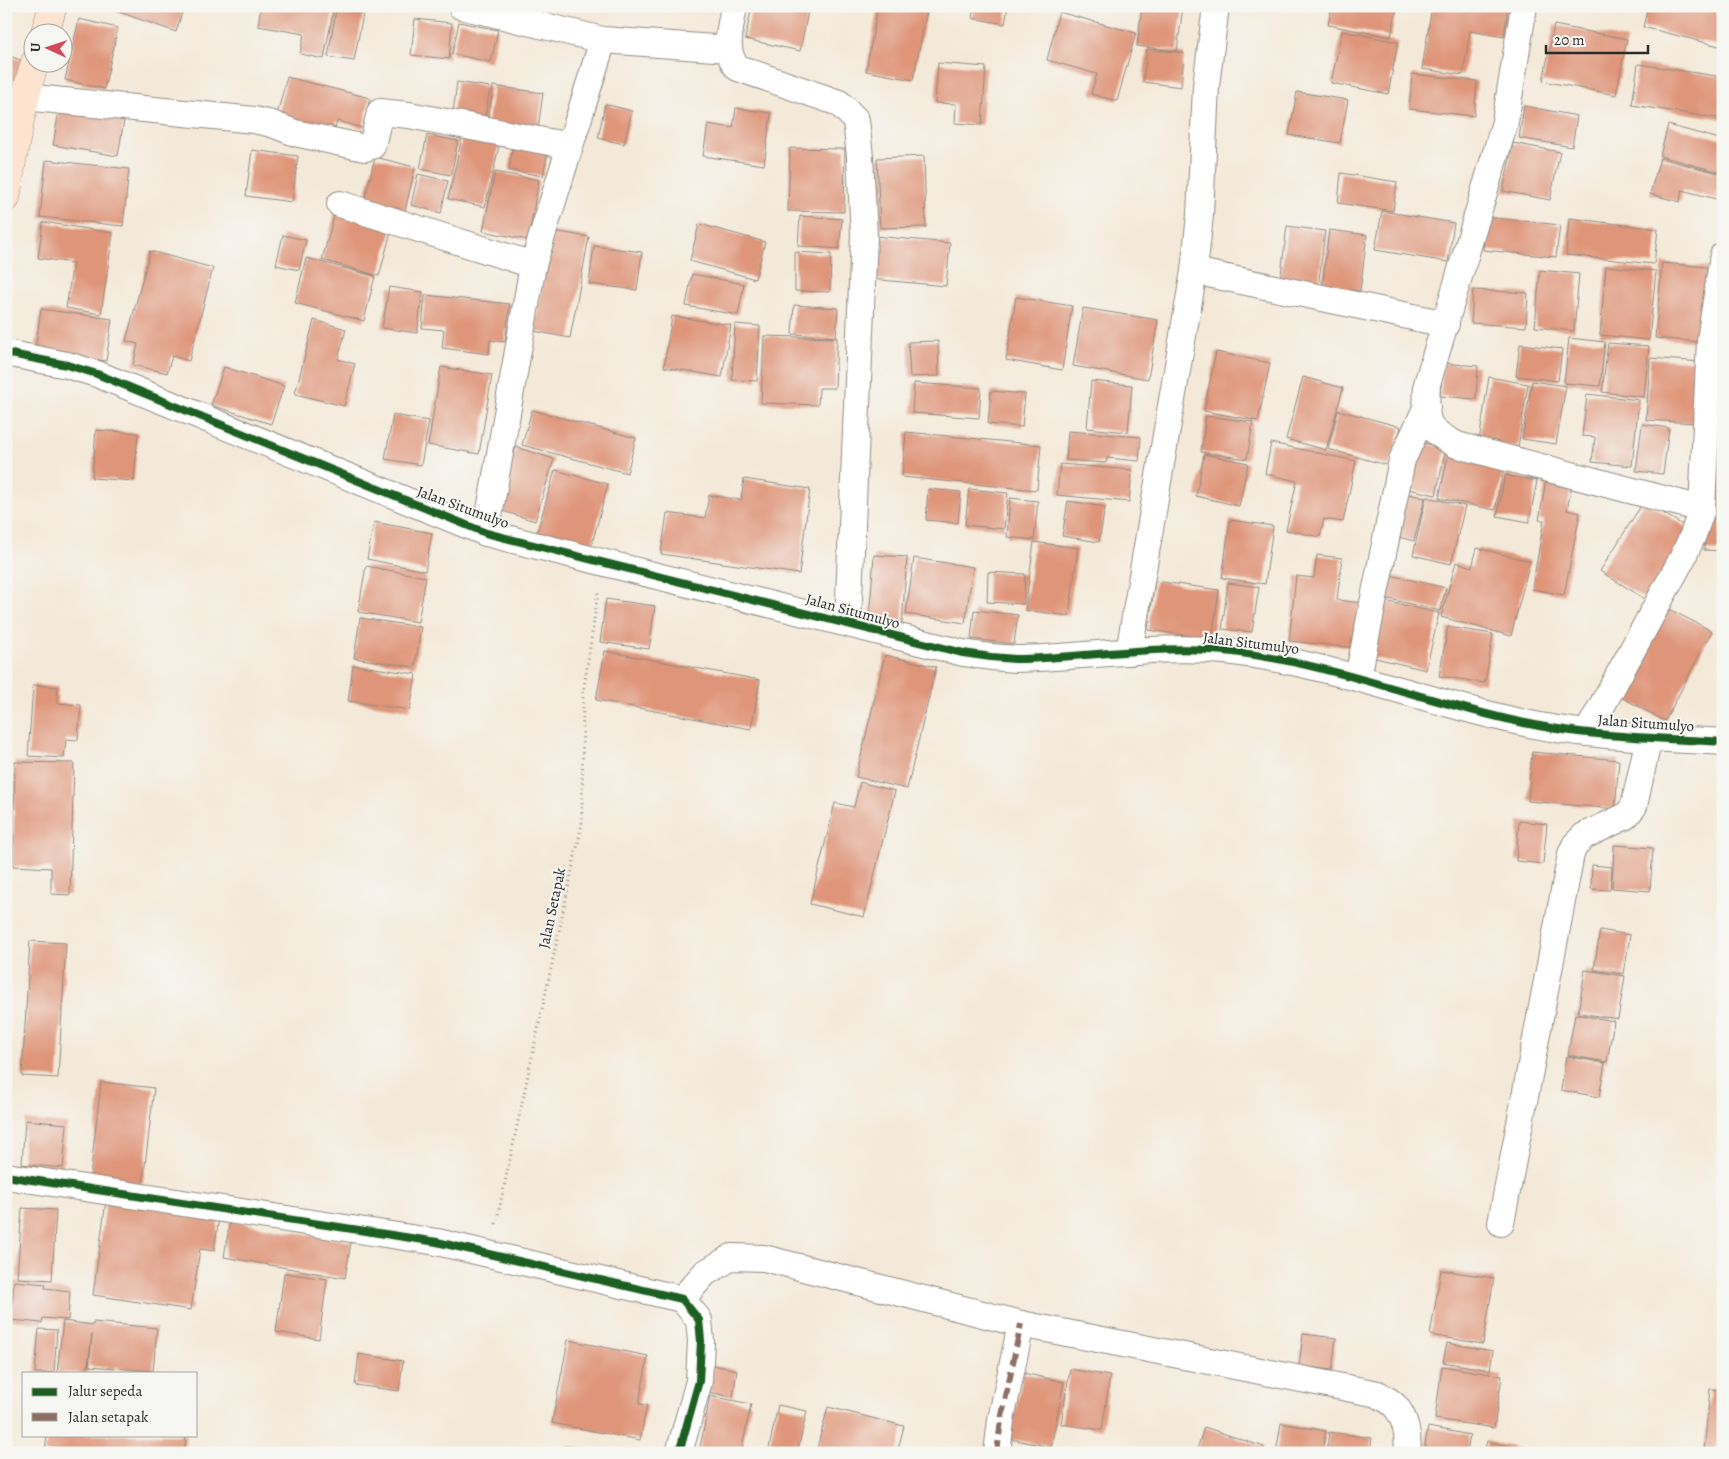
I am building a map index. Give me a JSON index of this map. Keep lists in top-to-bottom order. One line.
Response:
{"streets":{"street":["Jalan Situmulyo"],"path":["Jalan Setapak"]},"crossings":[["Jalan Situmulyo","Jalan Setapak"]],"legend":["Jalur sepeda","Jalan setapak"],"scale_bar":"20 m","north":"left"}
